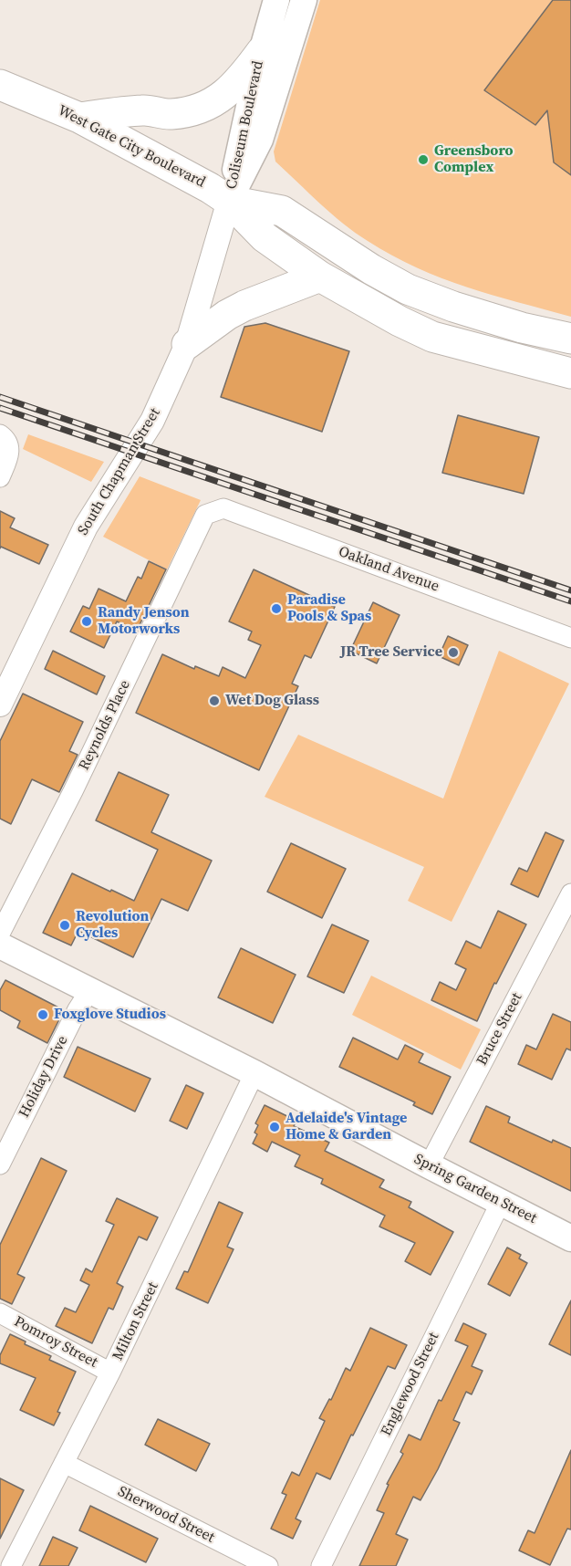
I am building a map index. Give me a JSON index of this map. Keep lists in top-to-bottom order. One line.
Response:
{"streets":{"main road":["Coliseum Boulevard","West Gate City Boulevard","Spring Garden Street"],"street":["South Chapman Street","Oakland Avenue","Reynolds Place","Bruce Street","Holiday Drive","Milton Street","Pomroy Street","Englewood Street","Sherwood Street"]},"crossings":[["Coliseum Boulevard","West Gate City Boulevard"],["Coliseum Boulevard","South Chapman Street"],["West Gate City Boulevard","South Chapman Street"],["Oakland Avenue","Reynolds Place"],["Bruce Street","Spring Garden Street"],["Holiday Drive","Spring Garden Street"],["Spring Garden Street","Milton Street"],["Spring Garden Street","Englewood Street"],["Milton Street","Pomroy Street"],["Milton Street","Sherwood Street"]],"places":["Greensboro Complex","Paradise Pools & Spas","Randy Jenson Motorworks","JR Tree Service","Wet Dog Glass","Revolution Cycles","Foxglove Studios","Adelaide's Vintage Home & Garden"]}
